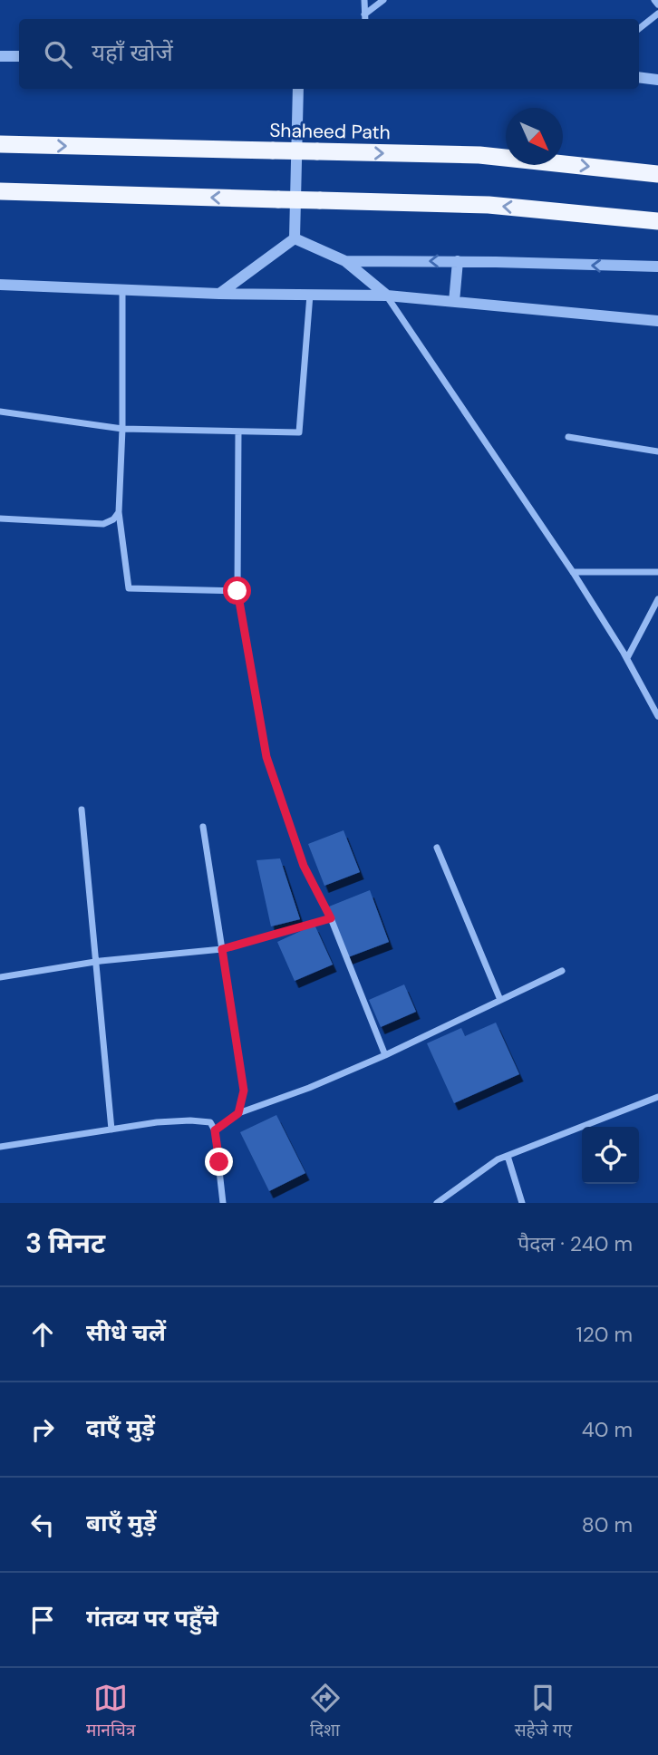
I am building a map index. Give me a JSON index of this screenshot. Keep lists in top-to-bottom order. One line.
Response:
{"streets":{"highway":["Shaheed Path"]},"north":"bottom right","page":{"search":"यहाँ खोजें","heading":["3 मिनट","पैदल · 240 m"],"list":[["सीधे चलें","120 m"],["दाएँ मुड़ें","40 m"],["बाएँ मुड़ें","80 m"],"गंतव्य पर पहुँचे"],"nav":["मानचित्र","दिशा","सहेजे गए"]}}
